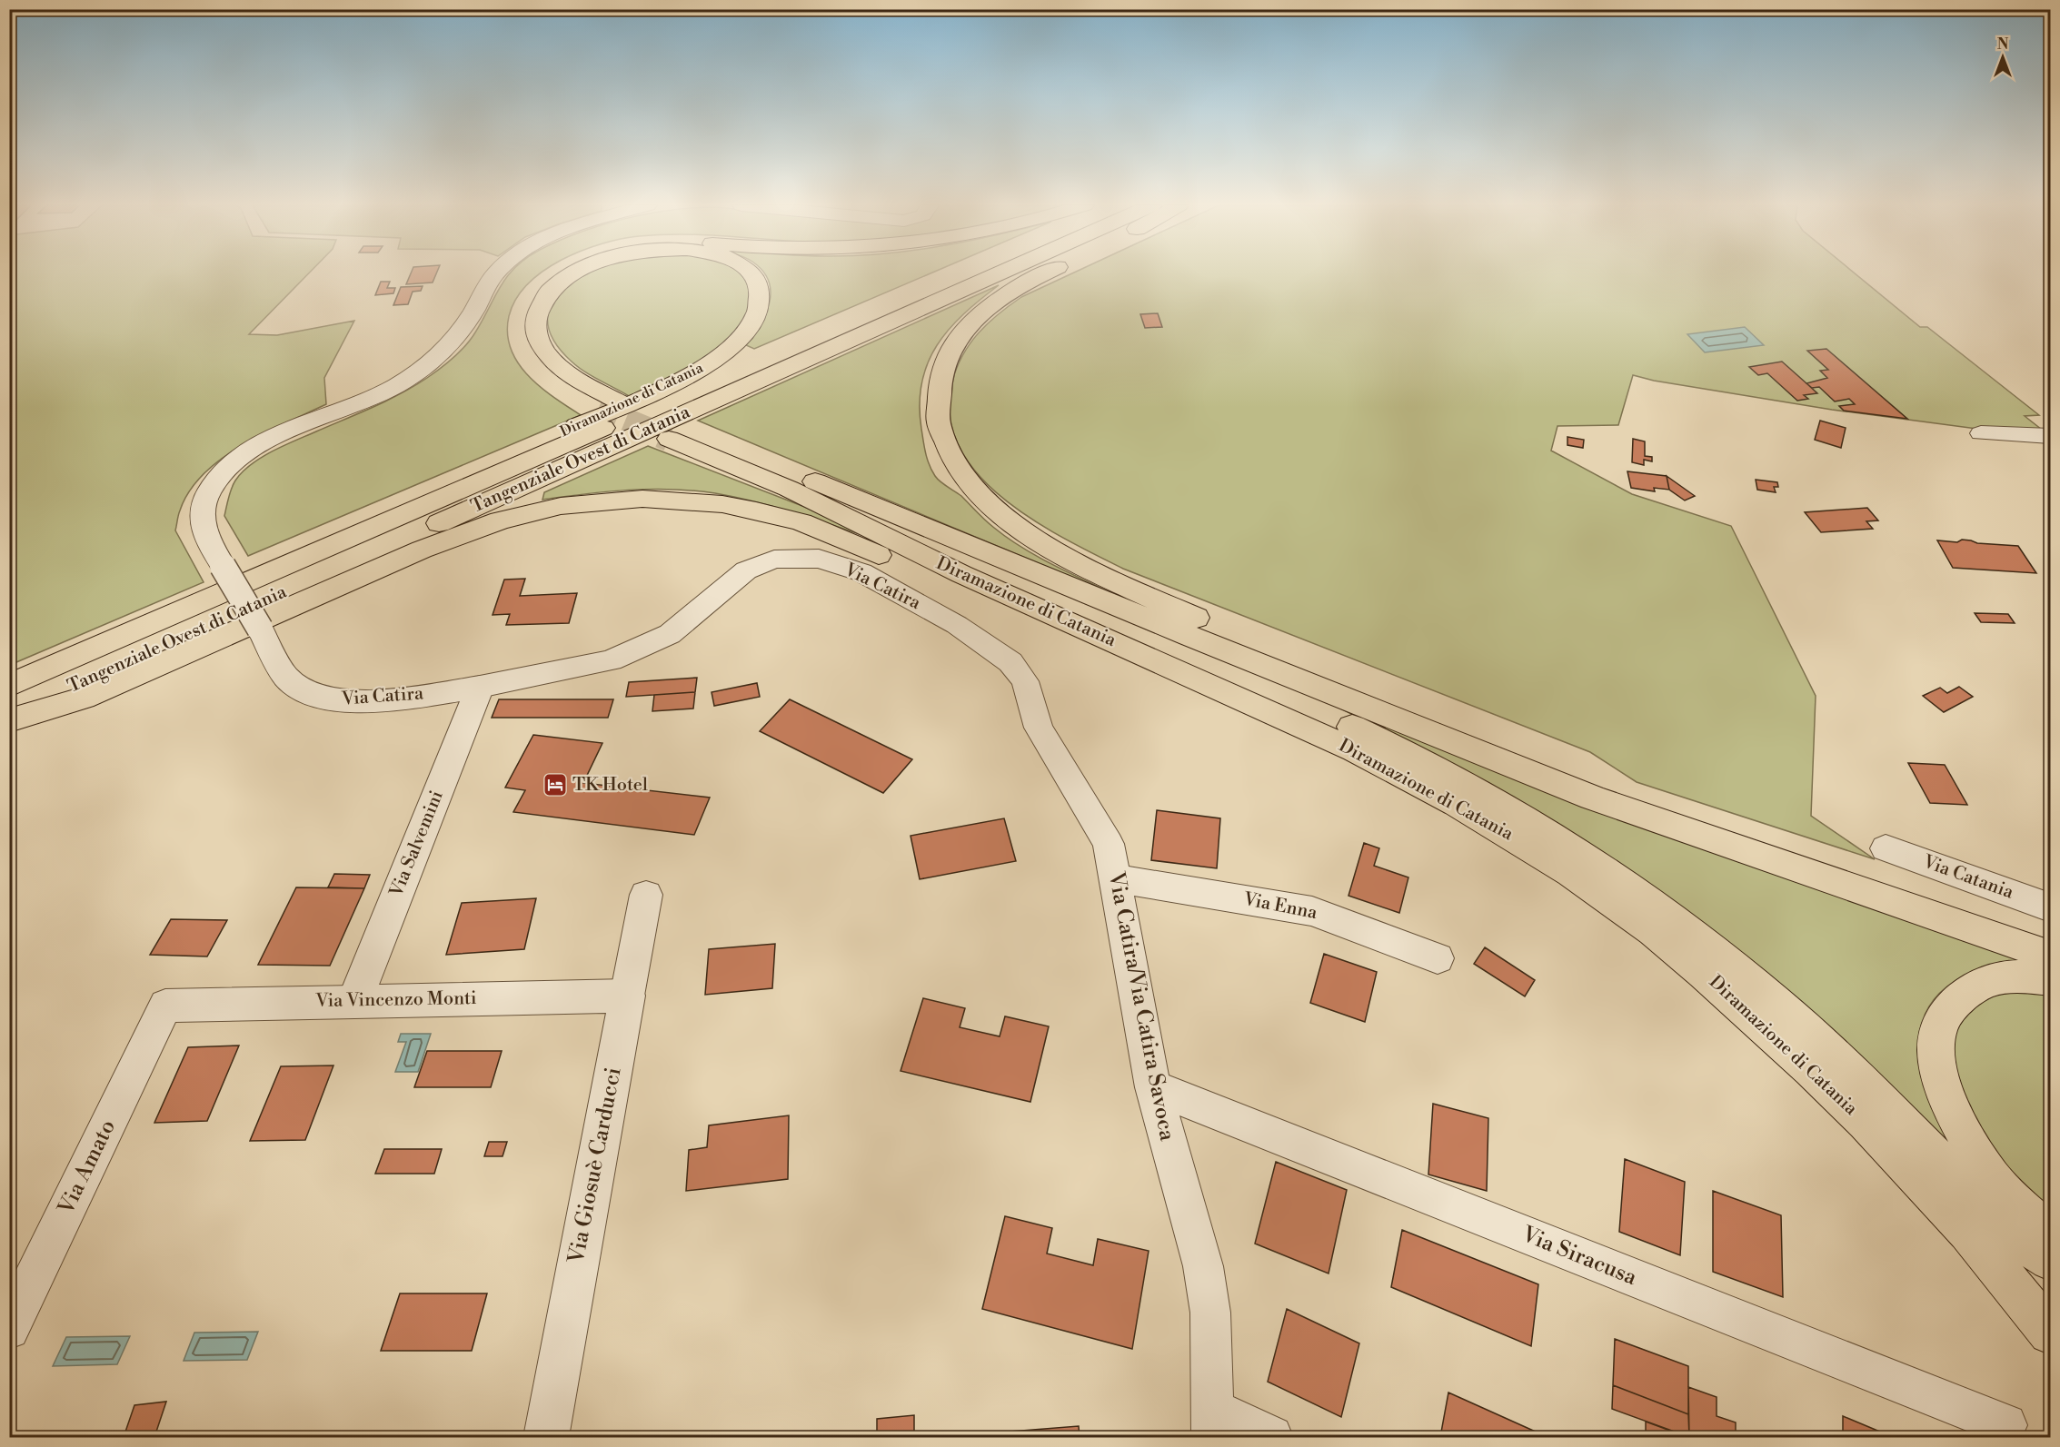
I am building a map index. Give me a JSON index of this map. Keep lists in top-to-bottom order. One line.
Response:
{"streets":{"highway":["Diramazione di Catania","Tangenziale Ovest di Catania"],"street":["Via Catira","Via Salvemini","Via Catania","Via Enna","Via Vincenzo Monti","Via Catira/Via Catira Savoca","Via Giosuè Carducci","Via Amato","Via Siracusa"]},"crossings":[["Diramazione di Catania","Tangenziale Ovest di Catania"],["Via Catira","Via Salvemini"],["Via Catira","Via Catira/Via Catira Savoca"],["Via Salvemini","Via Vincenzo Monti"],["Via Enna","Via Catira/Via Catira Savoca"],["Via Vincenzo Monti","Via Giosuè Carducci"],["Via Vincenzo Monti","Via Amato"],["Via Catira/Via Catira Savoca","Via Siracusa"]],"places":{"hotel":["TK Hotel"]},"north":"top"}
